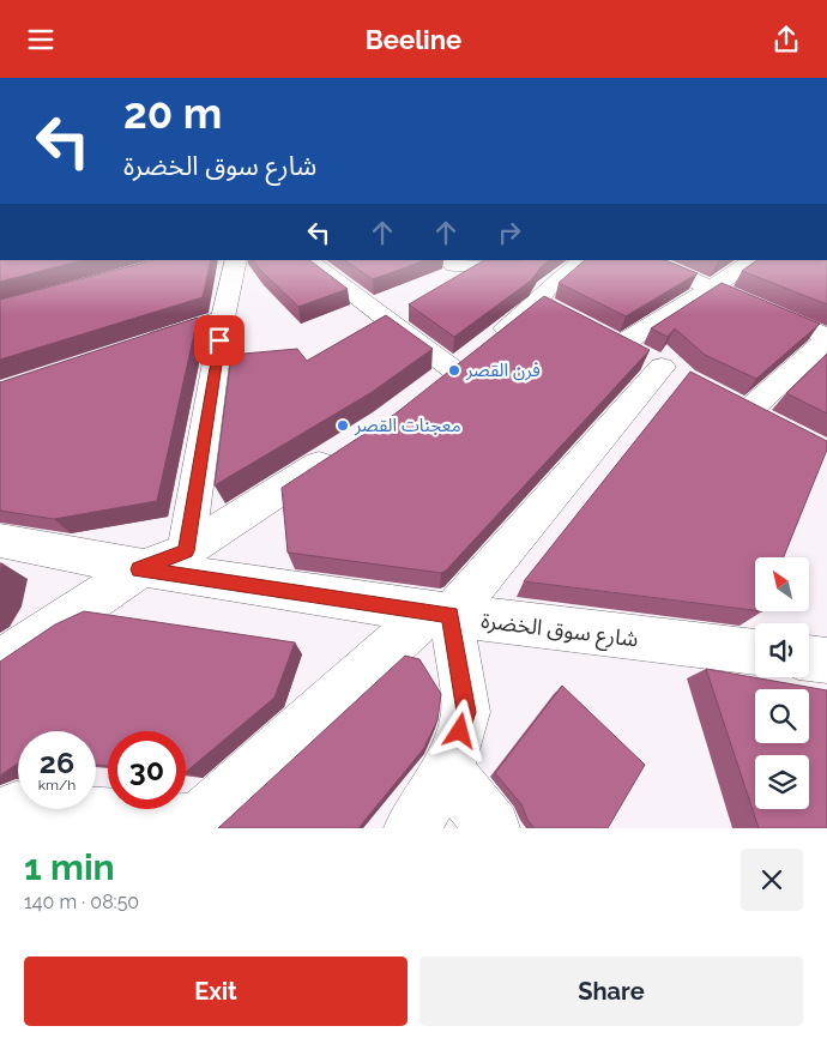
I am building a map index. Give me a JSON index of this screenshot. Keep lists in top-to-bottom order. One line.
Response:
{"streets":{"street":["شارع سوق الخضرة"]},"places":["فرن القصر","معجنات القصر"],"north":"top left","page":{"header":"Beeline","turn":["20 m","شارع سوق الخضرة"],"speed":"26 km/h","limit":"30","heading":["1 min","140 m · 08:50"],"buttons":["Exit","Share"]}}
